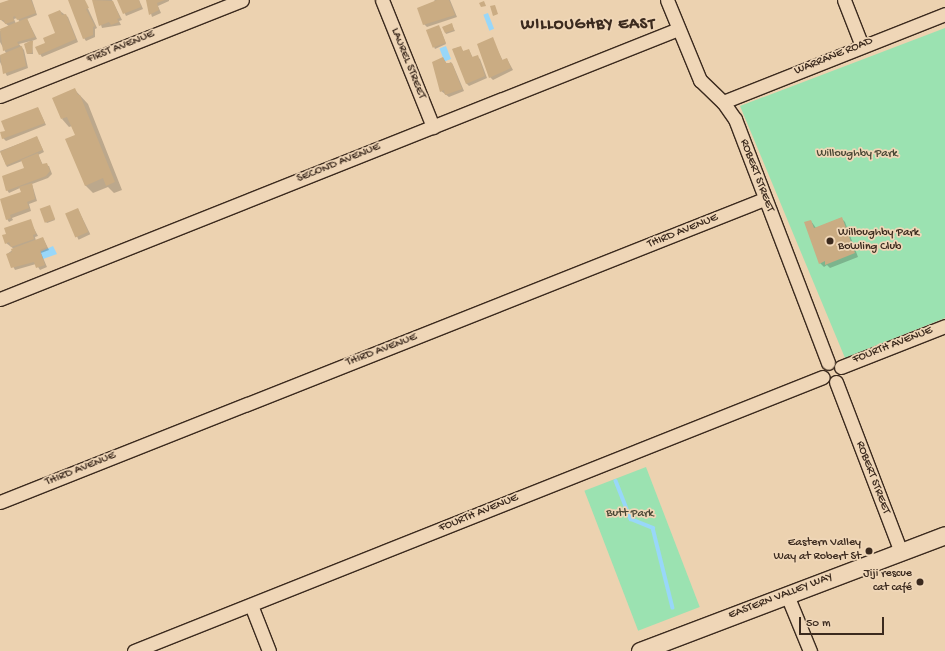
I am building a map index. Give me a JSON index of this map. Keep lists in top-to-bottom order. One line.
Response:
{"streets":{"main road":["EASTERN VALLEY WAY"],"street":["FIRST AVENUE","WARRANE ROAD","LAUREL STREET","SECOND AVENUE","ROBERT STREET","THIRD AVENUE","FOURTH AVENUE"]},"crossings":[["WARRANE ROAD","ROBERT STREET"],["LAUREL STREET","SECOND AVENUE"],["SECOND AVENUE","ROBERT STREET"],["ROBERT STREET","THIRD AVENUE"],["ROBERT STREET","FOURTH AVENUE"],["ROBERT STREET","EASTERN VALLEY WAY"]],"districts":["WILLOUGHBY EAST"],"parks":["Willoughby Park","Butt Park"],"places":["Willoughby Park Bowling Club","Eastern Valley Way at Robert St","Jiji rescue cat café"],"scale_bar":"50 m"}
